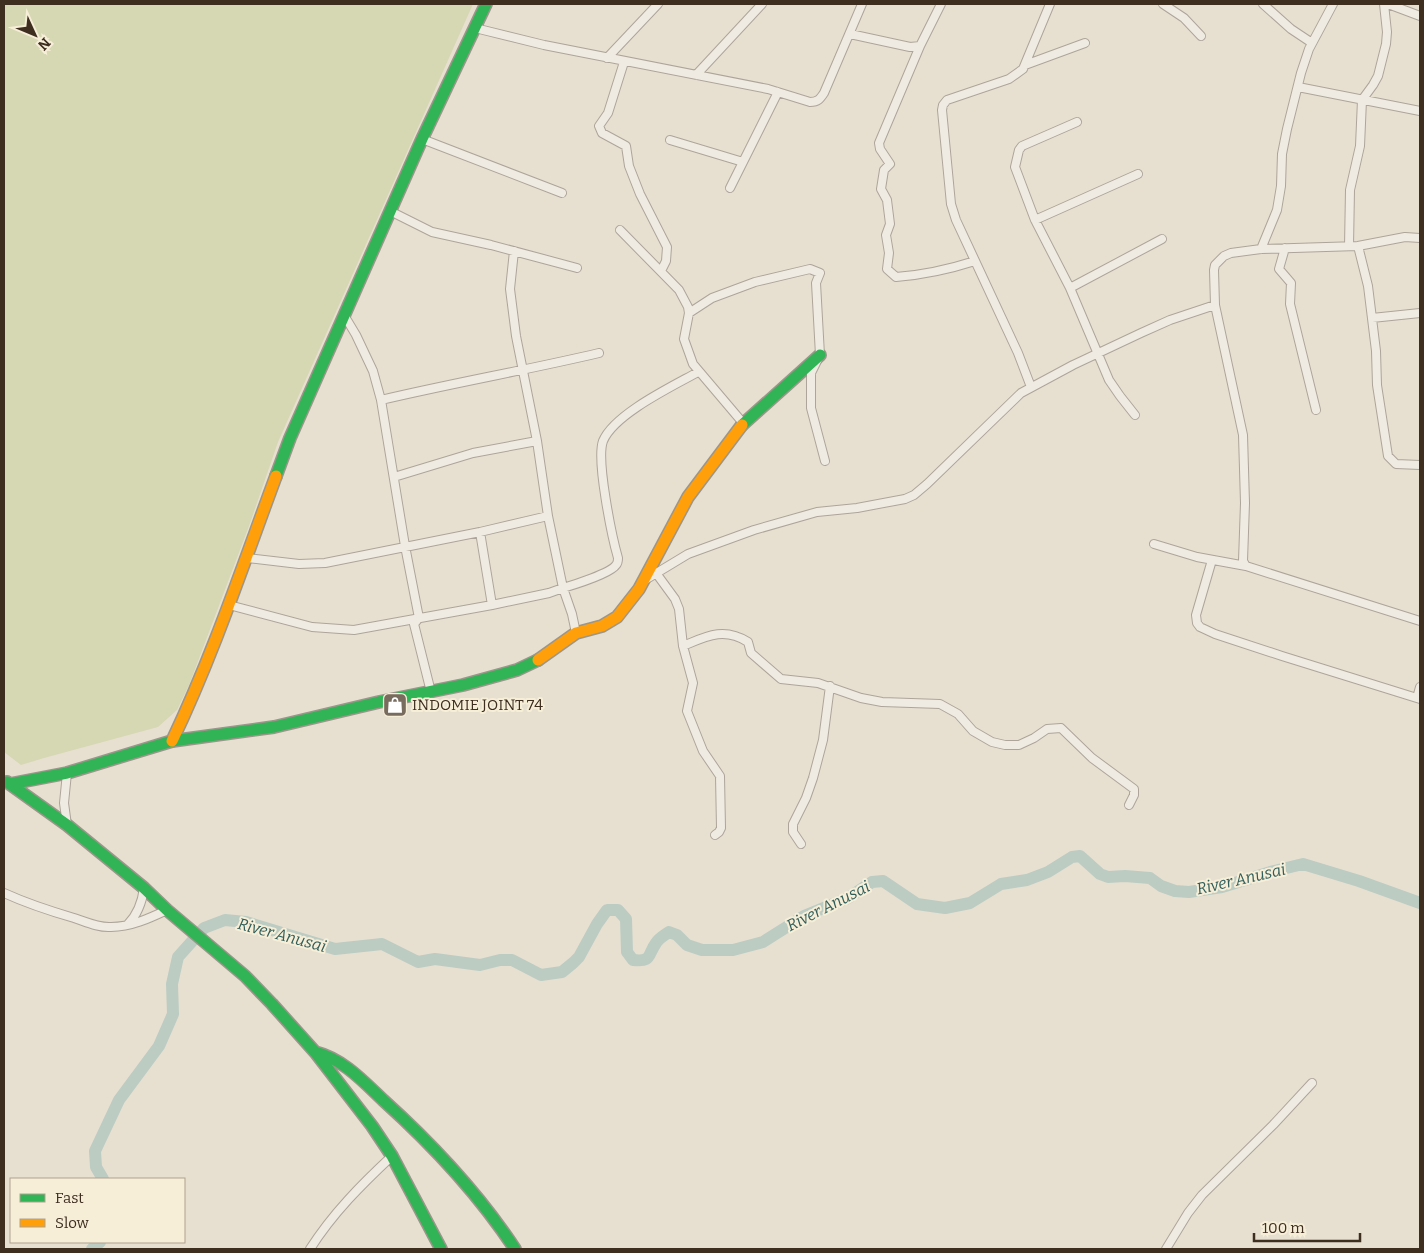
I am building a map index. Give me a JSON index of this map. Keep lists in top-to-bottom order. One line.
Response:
{"water":["River Anusai"],"places":{"shop":["INDOMIE JOINT 74"]},"legend":["Fast","Slow"],"scale_bar":"100 m","north":"bottom right"}
